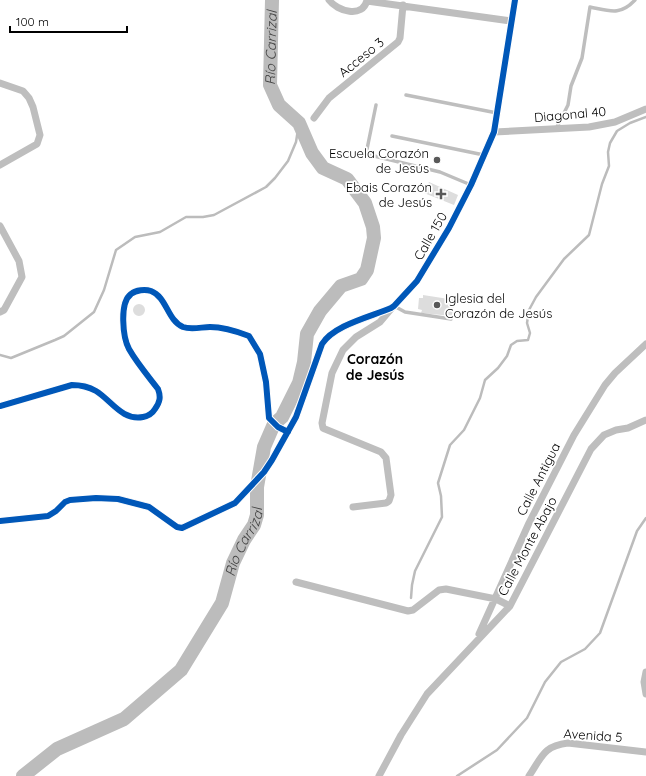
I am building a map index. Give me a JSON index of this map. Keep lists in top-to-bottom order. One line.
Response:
{"streets":{"street":["Acceso 3","Diagonal 40","Calle 150","Calle Antigua","Calle Monte Abajo","Avenida 5"]},"crossings":[["Diagonal 40","Calle 150"],["Calle Antigua","Calle Monte Abajo"]],"districts":["Corazón de Jesús"],"water":["Río Carrizal"],"places":{"other":["Escuela Corazón de Jesús","Iglesia del Corazón de Jesús"],"health":["Ebais Corazón de Jesús"]},"scale_bar":"100 m"}
